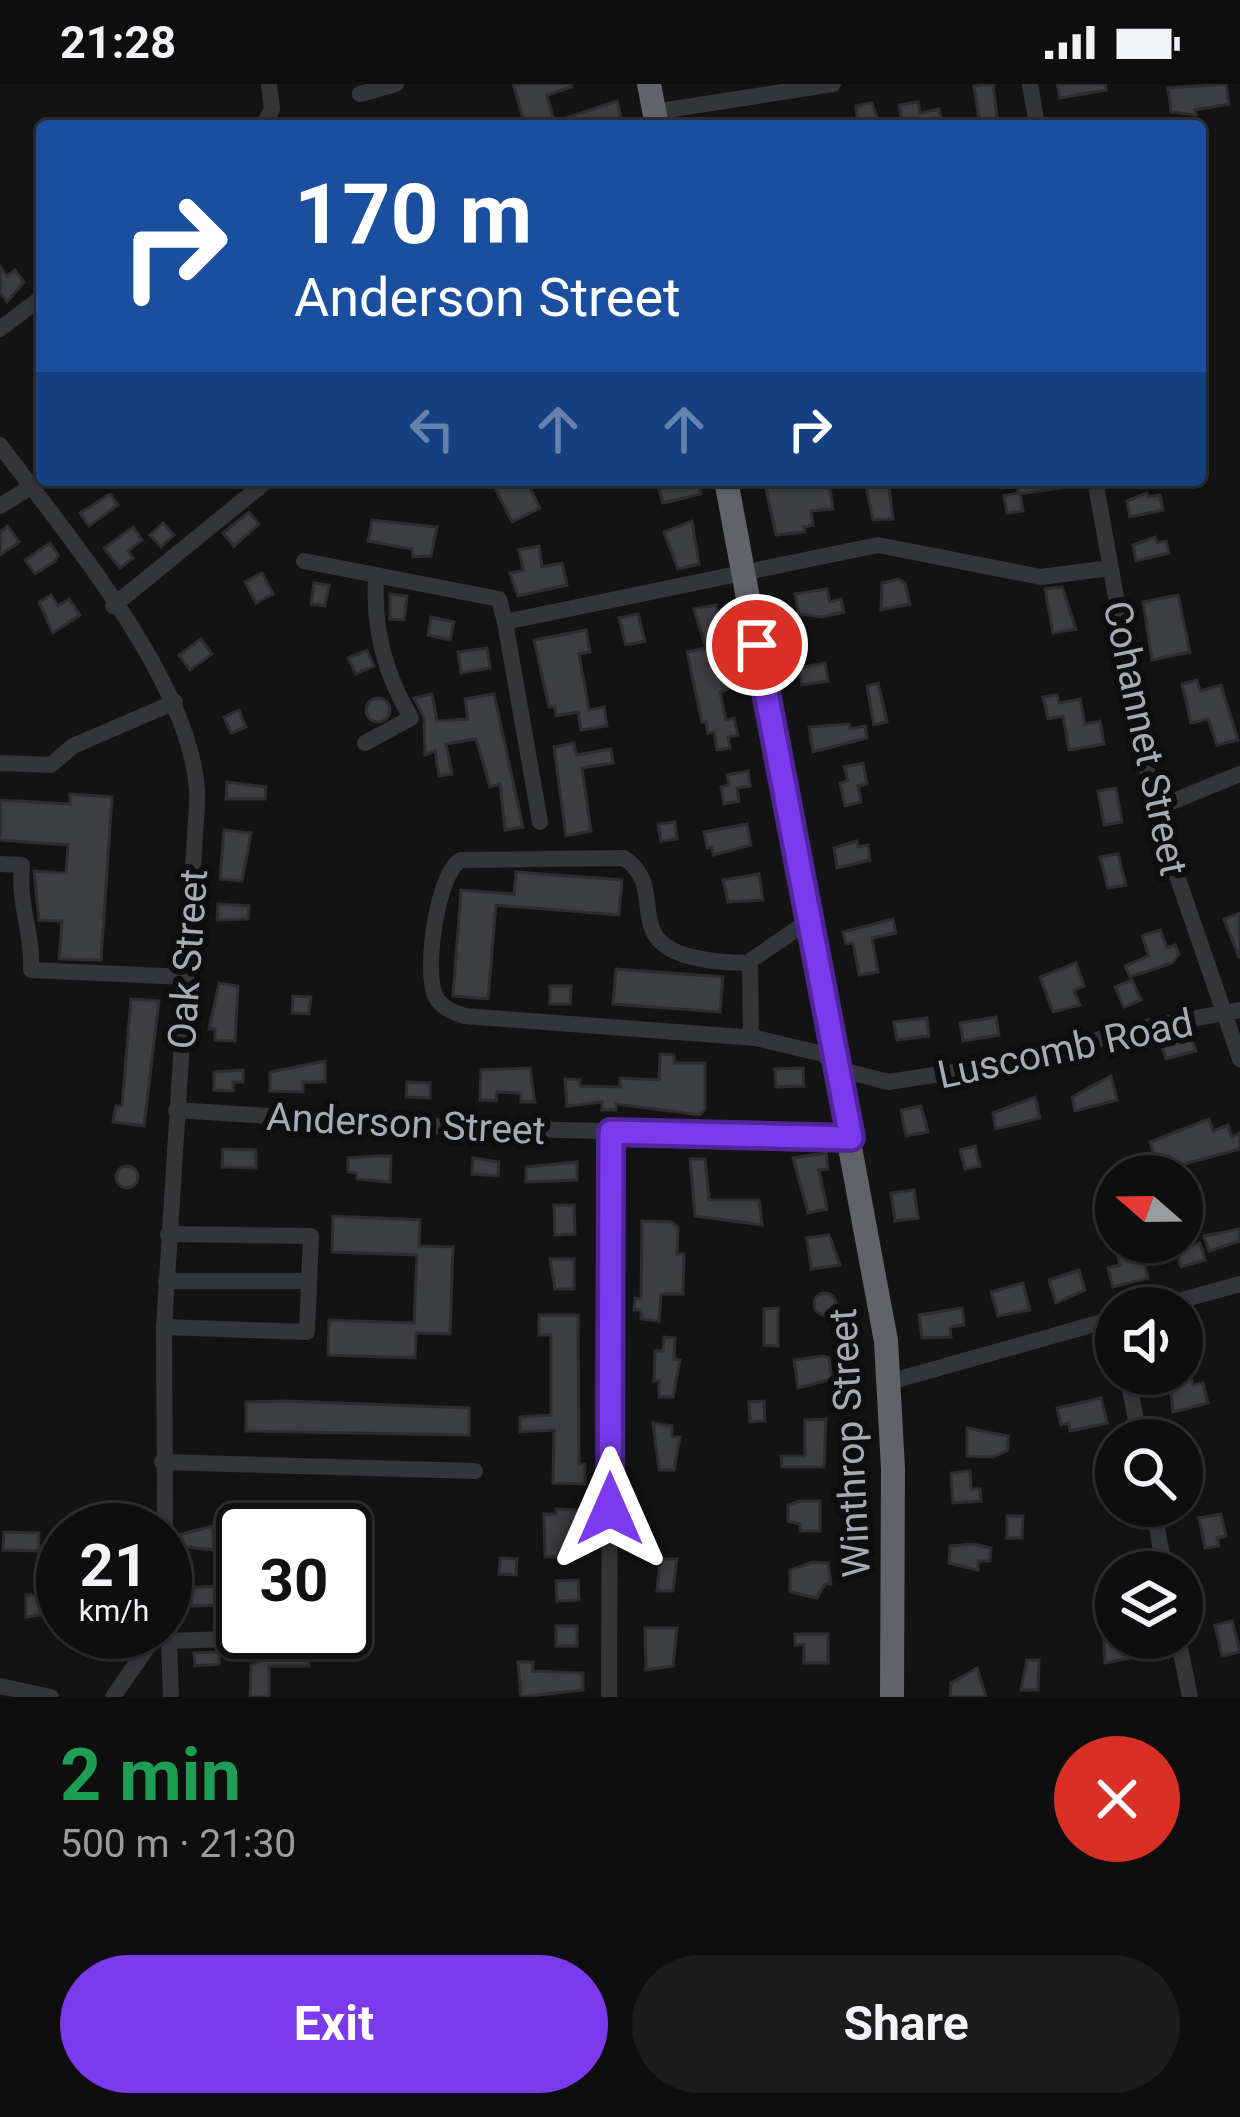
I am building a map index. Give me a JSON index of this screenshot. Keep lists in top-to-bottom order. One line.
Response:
{"streets":{"highway":["Winthrop Street"],"street":["Cohannet Street","Oak Street","Luscomb Road","Anderson Street"]},"crossings":[["Cohannet Street","Luscomb Road"],["Oak Street","Anderson Street"],["Luscomb Road","Winthrop Street"],["Anderson Street","Winthrop Street"]],"north":"left","page":{"status":"21:28","turn":["170 m","Anderson Street"],"speed":"21 km/h","limit":"30","heading":["2 min","500 m · 21:30"],"buttons":["Exit","Share"]}}
